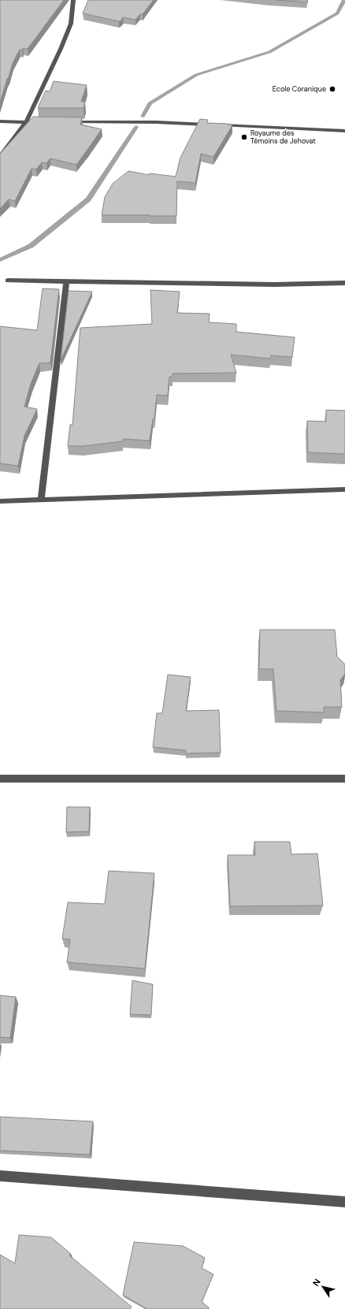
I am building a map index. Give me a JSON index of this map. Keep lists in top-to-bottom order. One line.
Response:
{"places":["Ecole Coranique","Royaume des Témoins de Jehovat"],"north":"top left"}
